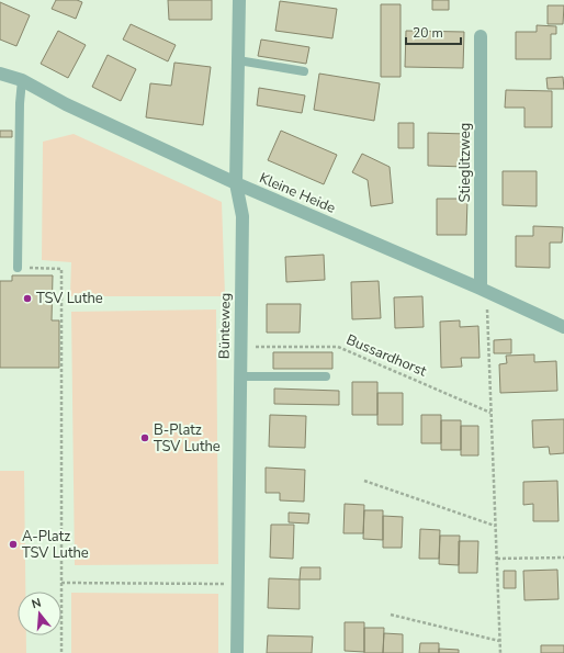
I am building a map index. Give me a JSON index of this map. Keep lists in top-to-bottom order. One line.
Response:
{"streets":{"street":["Stieglitzweg","Kleine Heide","Bünteweg"],"path":["Bussardhorst"]},"crossings":[["Stieglitzweg","Kleine Heide"],["Kleine Heide","Bünteweg"],["Bünteweg","Bussardhorst"]],"places":["TSV Luthe","B-Platz TSV Luthe","A-Platz TSV Luthe"],"scale_bar":"20 m","north":"top"}
